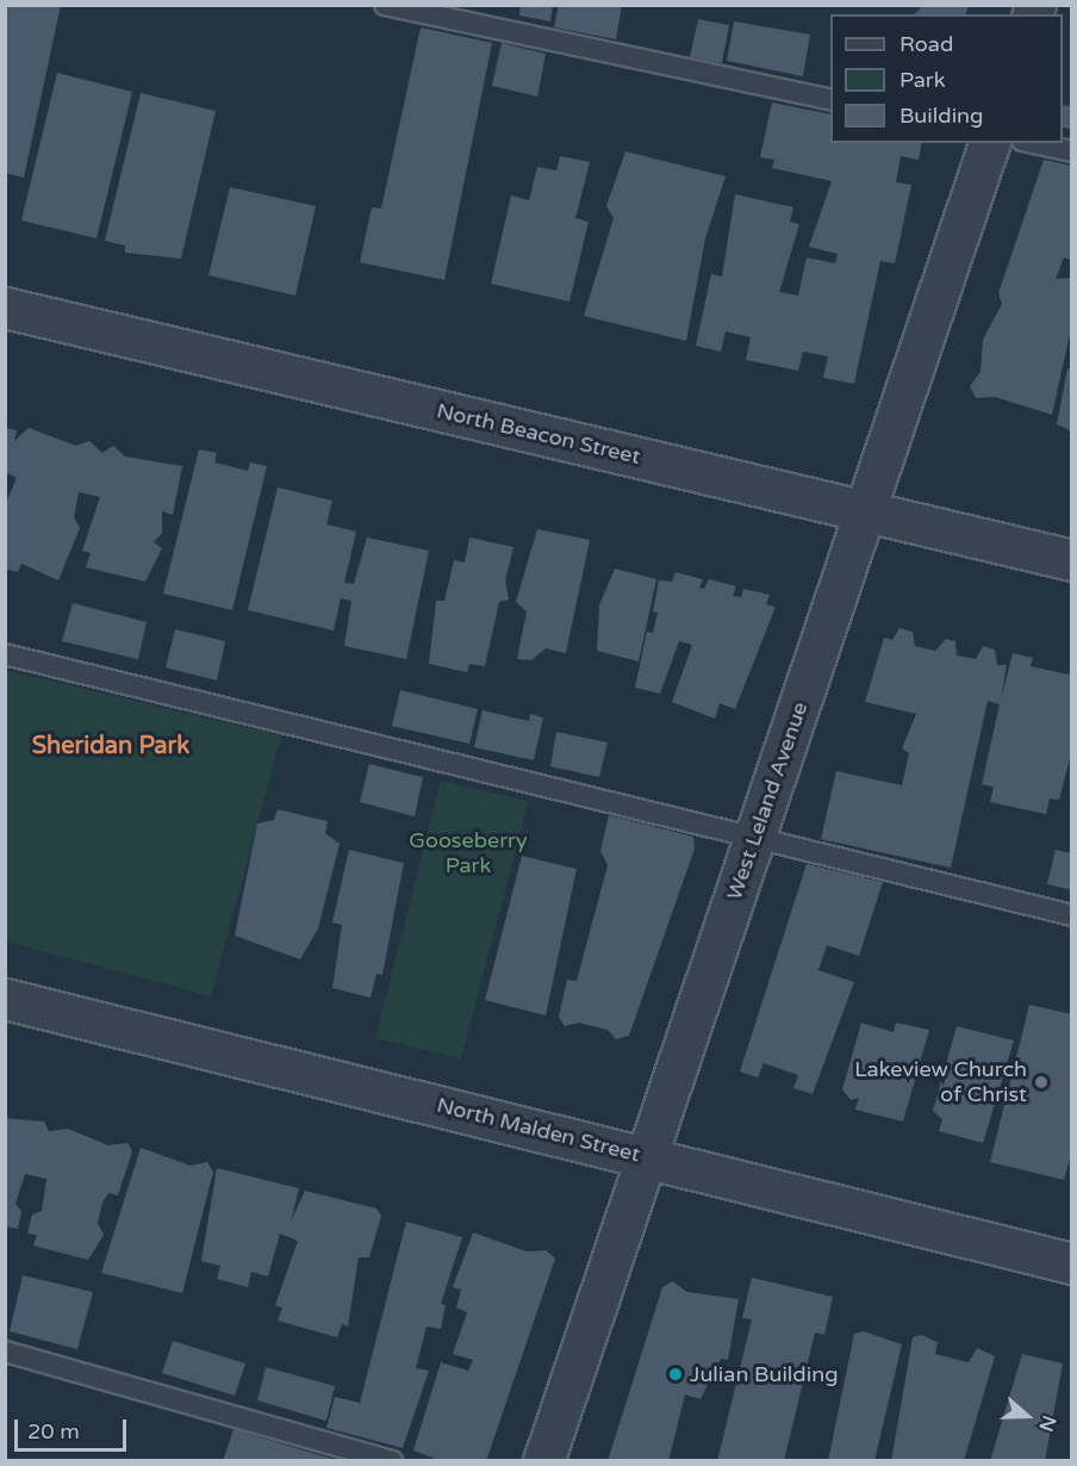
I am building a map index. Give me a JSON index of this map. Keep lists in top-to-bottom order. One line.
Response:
{"streets":{"street":["North Beacon Street","West Leland Avenue","North Malden Street"]},"crossings":[["North Beacon Street","West Leland Avenue"],["West Leland Avenue","North Malden Street"]],"districts":["Sheridan Park"],"parks":["Gooseberry Park"],"places":["Lakeview Church of Christ","Julian Building"],"legend":["Road","Park","Building"],"scale_bar":"20 m","north":"right"}
